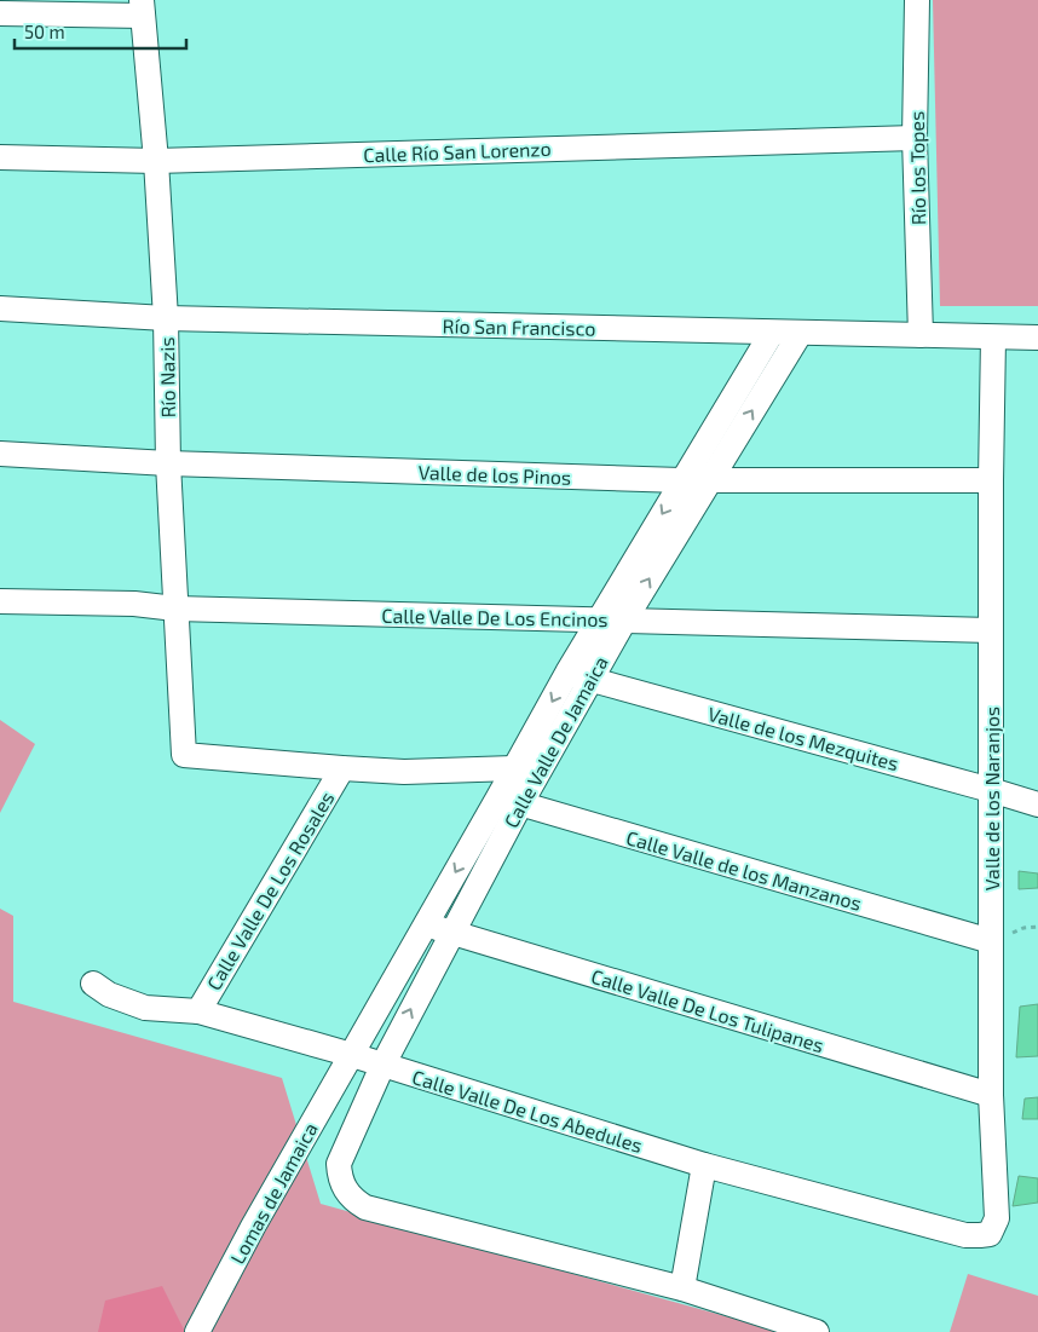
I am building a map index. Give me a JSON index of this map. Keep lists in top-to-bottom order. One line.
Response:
{"streets":{"street":["Calle Río San Lorenzo","Río los Topes","Río San Francisco","Río Nazis","Valle de los Pinos","Calle Valle De Los Encinos","Valle de los Mezquites","Calle Valle De Jamaica","Valle de los Naranjos","Calle Valle de los Manzanos","Calle Valle De Los Rosales","Calle Valle De Los Tulipanes","Calle Valle De Los Abedules","Lomas de Jamaica"]},"crossings":[["Calle Río San Lorenzo","Río los Topes"],["Calle Río San Lorenzo","Río Nazis"],["Río los Topes","Río San Francisco"],["Río San Francisco","Río Nazis"],["Río San Francisco","Calle Valle De Jamaica"],["Río San Francisco","Valle de los Naranjos"],["Río Nazis","Valle de los Pinos"],["Río Nazis","Calle Valle De Los Encinos"],["Río Nazis","Calle Valle De Los Rosales"],["Valle de los Pinos","Calle Valle De Jamaica"],["Valle de los Pinos","Valle de los Naranjos"],["Calle Valle De Los Encinos","Calle Valle De Jamaica"],["Calle Valle De Los Encinos","Valle de los Naranjos"],["Valle de los Mezquites","Calle Valle De Jamaica"],["Valle de los Mezquites","Valle de los Naranjos"],["Calle Valle De Jamaica","Calle Valle de los Manzanos"],["Calle Valle De Jamaica","Calle Valle De Los Tulipanes"],["Calle Valle De Jamaica","Calle Valle De Los Abedules"],["Calle Valle De Jamaica","Lomas de Jamaica"],["Valle de los Naranjos","Calle Valle de los Manzanos"],["Valle de los Naranjos","Calle Valle De Los Tulipanes"],["Valle de los Naranjos","Calle Valle De Los Abedules"],["Calle Valle De Los Rosales","Calle Valle De Los Abedules"],["Calle Valle De Los Abedules","Lomas de Jamaica"]],"scale_bar":"50 m"}
